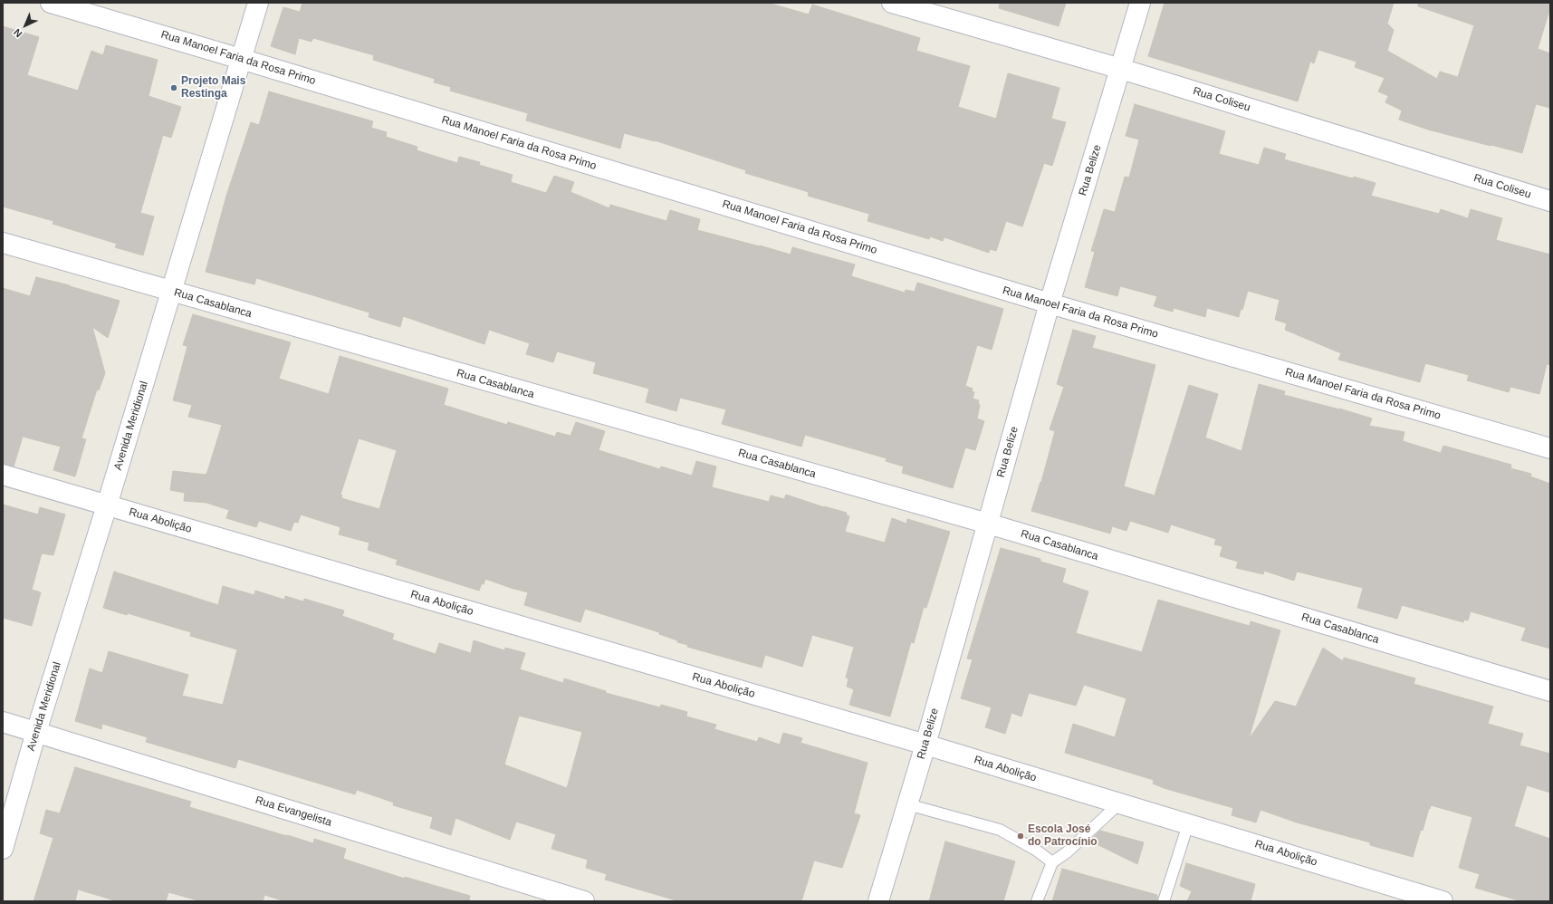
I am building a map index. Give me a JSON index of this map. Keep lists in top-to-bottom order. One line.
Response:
{"streets":{"street":["Rua Manoel Faria da Rosa Primo","Rua Coliseu","Rua Belize","Rua Casablanca","Avenida Meridional","Rua Abolição","Rua Evangelista"]},"crossings":[["Rua Manoel Faria da Rosa Primo","Rua Belize"],["Rua Manoel Faria da Rosa Primo","Avenida Meridional"],["Rua Coliseu","Rua Belize"],["Rua Belize","Rua Casablanca"],["Rua Belize","Rua Abolição"],["Rua Casablanca","Avenida Meridional"],["Avenida Meridional","Rua Abolição"],["Avenida Meridional","Rua Evangelista"]],"places":["Projeto Mais Restinga","Escola José do Patrocínio"],"north":"bottom left"}
